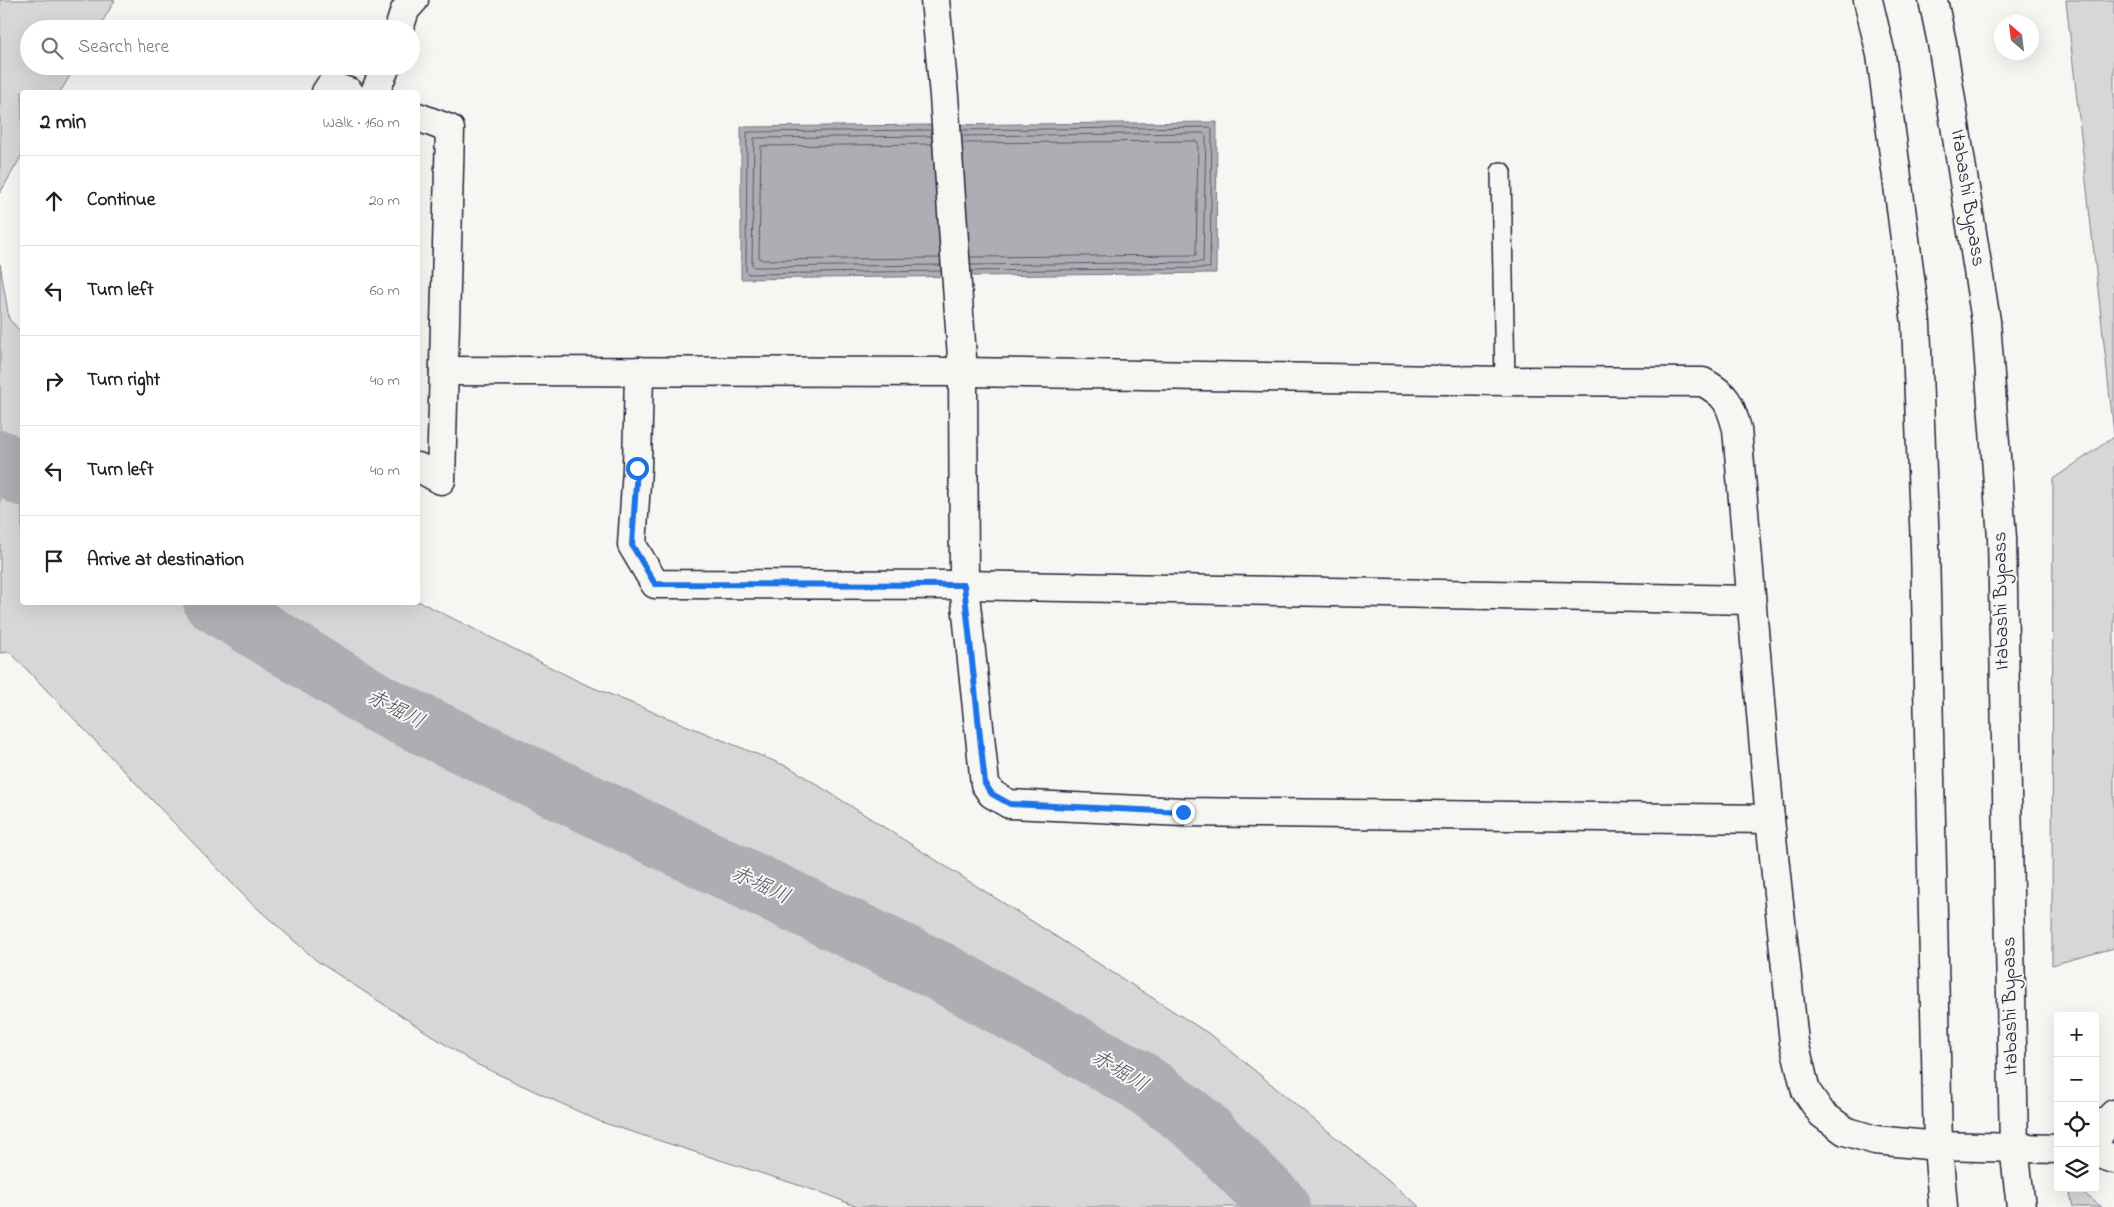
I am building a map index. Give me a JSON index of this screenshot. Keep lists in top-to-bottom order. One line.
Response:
{"streets":{"main road":["Itabashi Bypass"]},"water":["赤堀川"],"north":"top left","page":{"search":"Search here","heading":["2 min","Walk · 160 m"],"list":[["Continue","20 m"],["Turn left","60 m"],["Turn right","40 m"],["Turn left","40 m"],"Arrive at destination"],"map_buttons":["+","−"]}}
